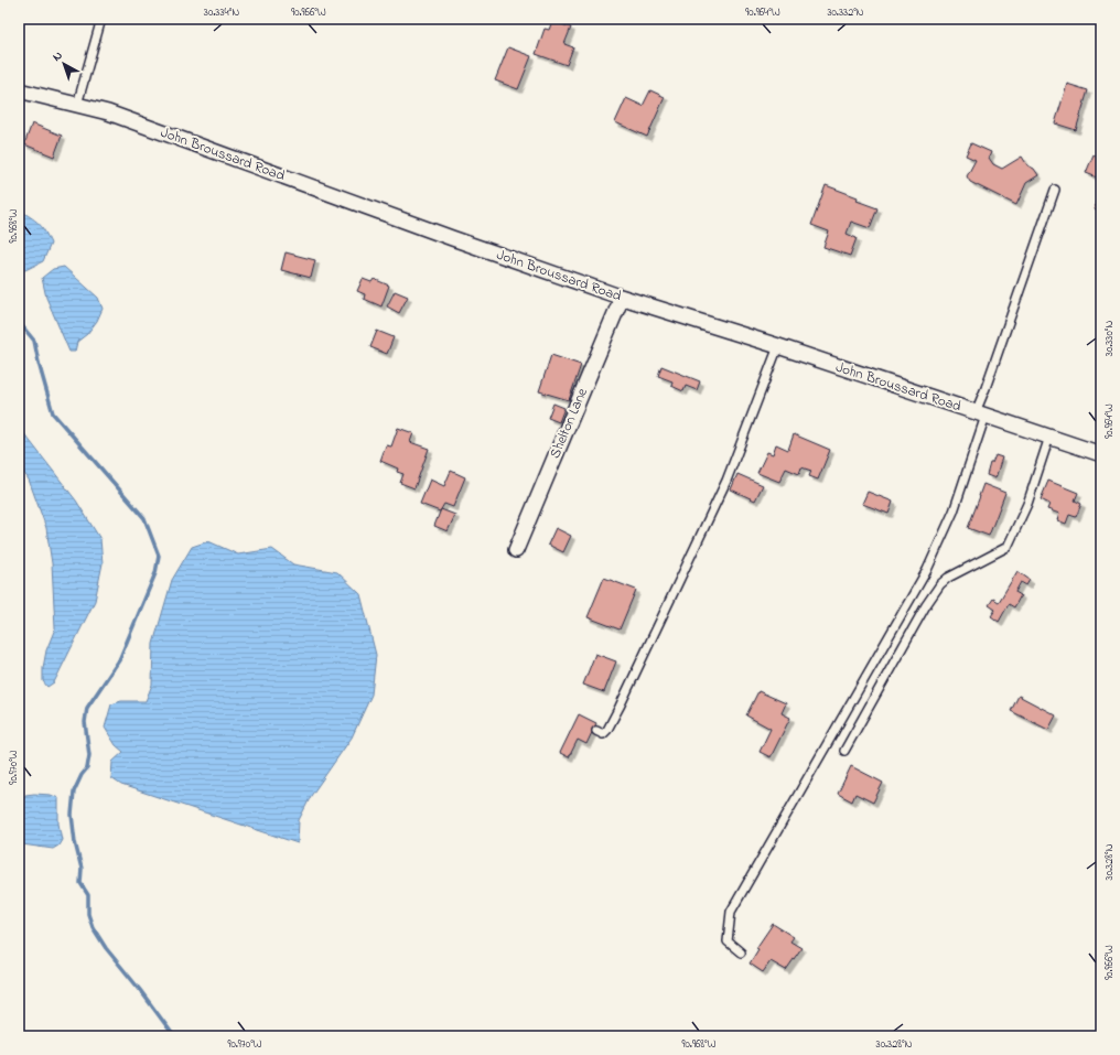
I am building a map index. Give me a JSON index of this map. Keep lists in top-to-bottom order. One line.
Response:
{"streets":{"street":["John Broussard Road","Shelton Lane"]},"crossings":[["John Broussard Road","Shelton Lane"]],"north":"top left","coordinates":["30.334°N","90.966°W","90.964°W","30.332°N","90.968°W","30.330°N","90.970°W","30.328°N"]}
